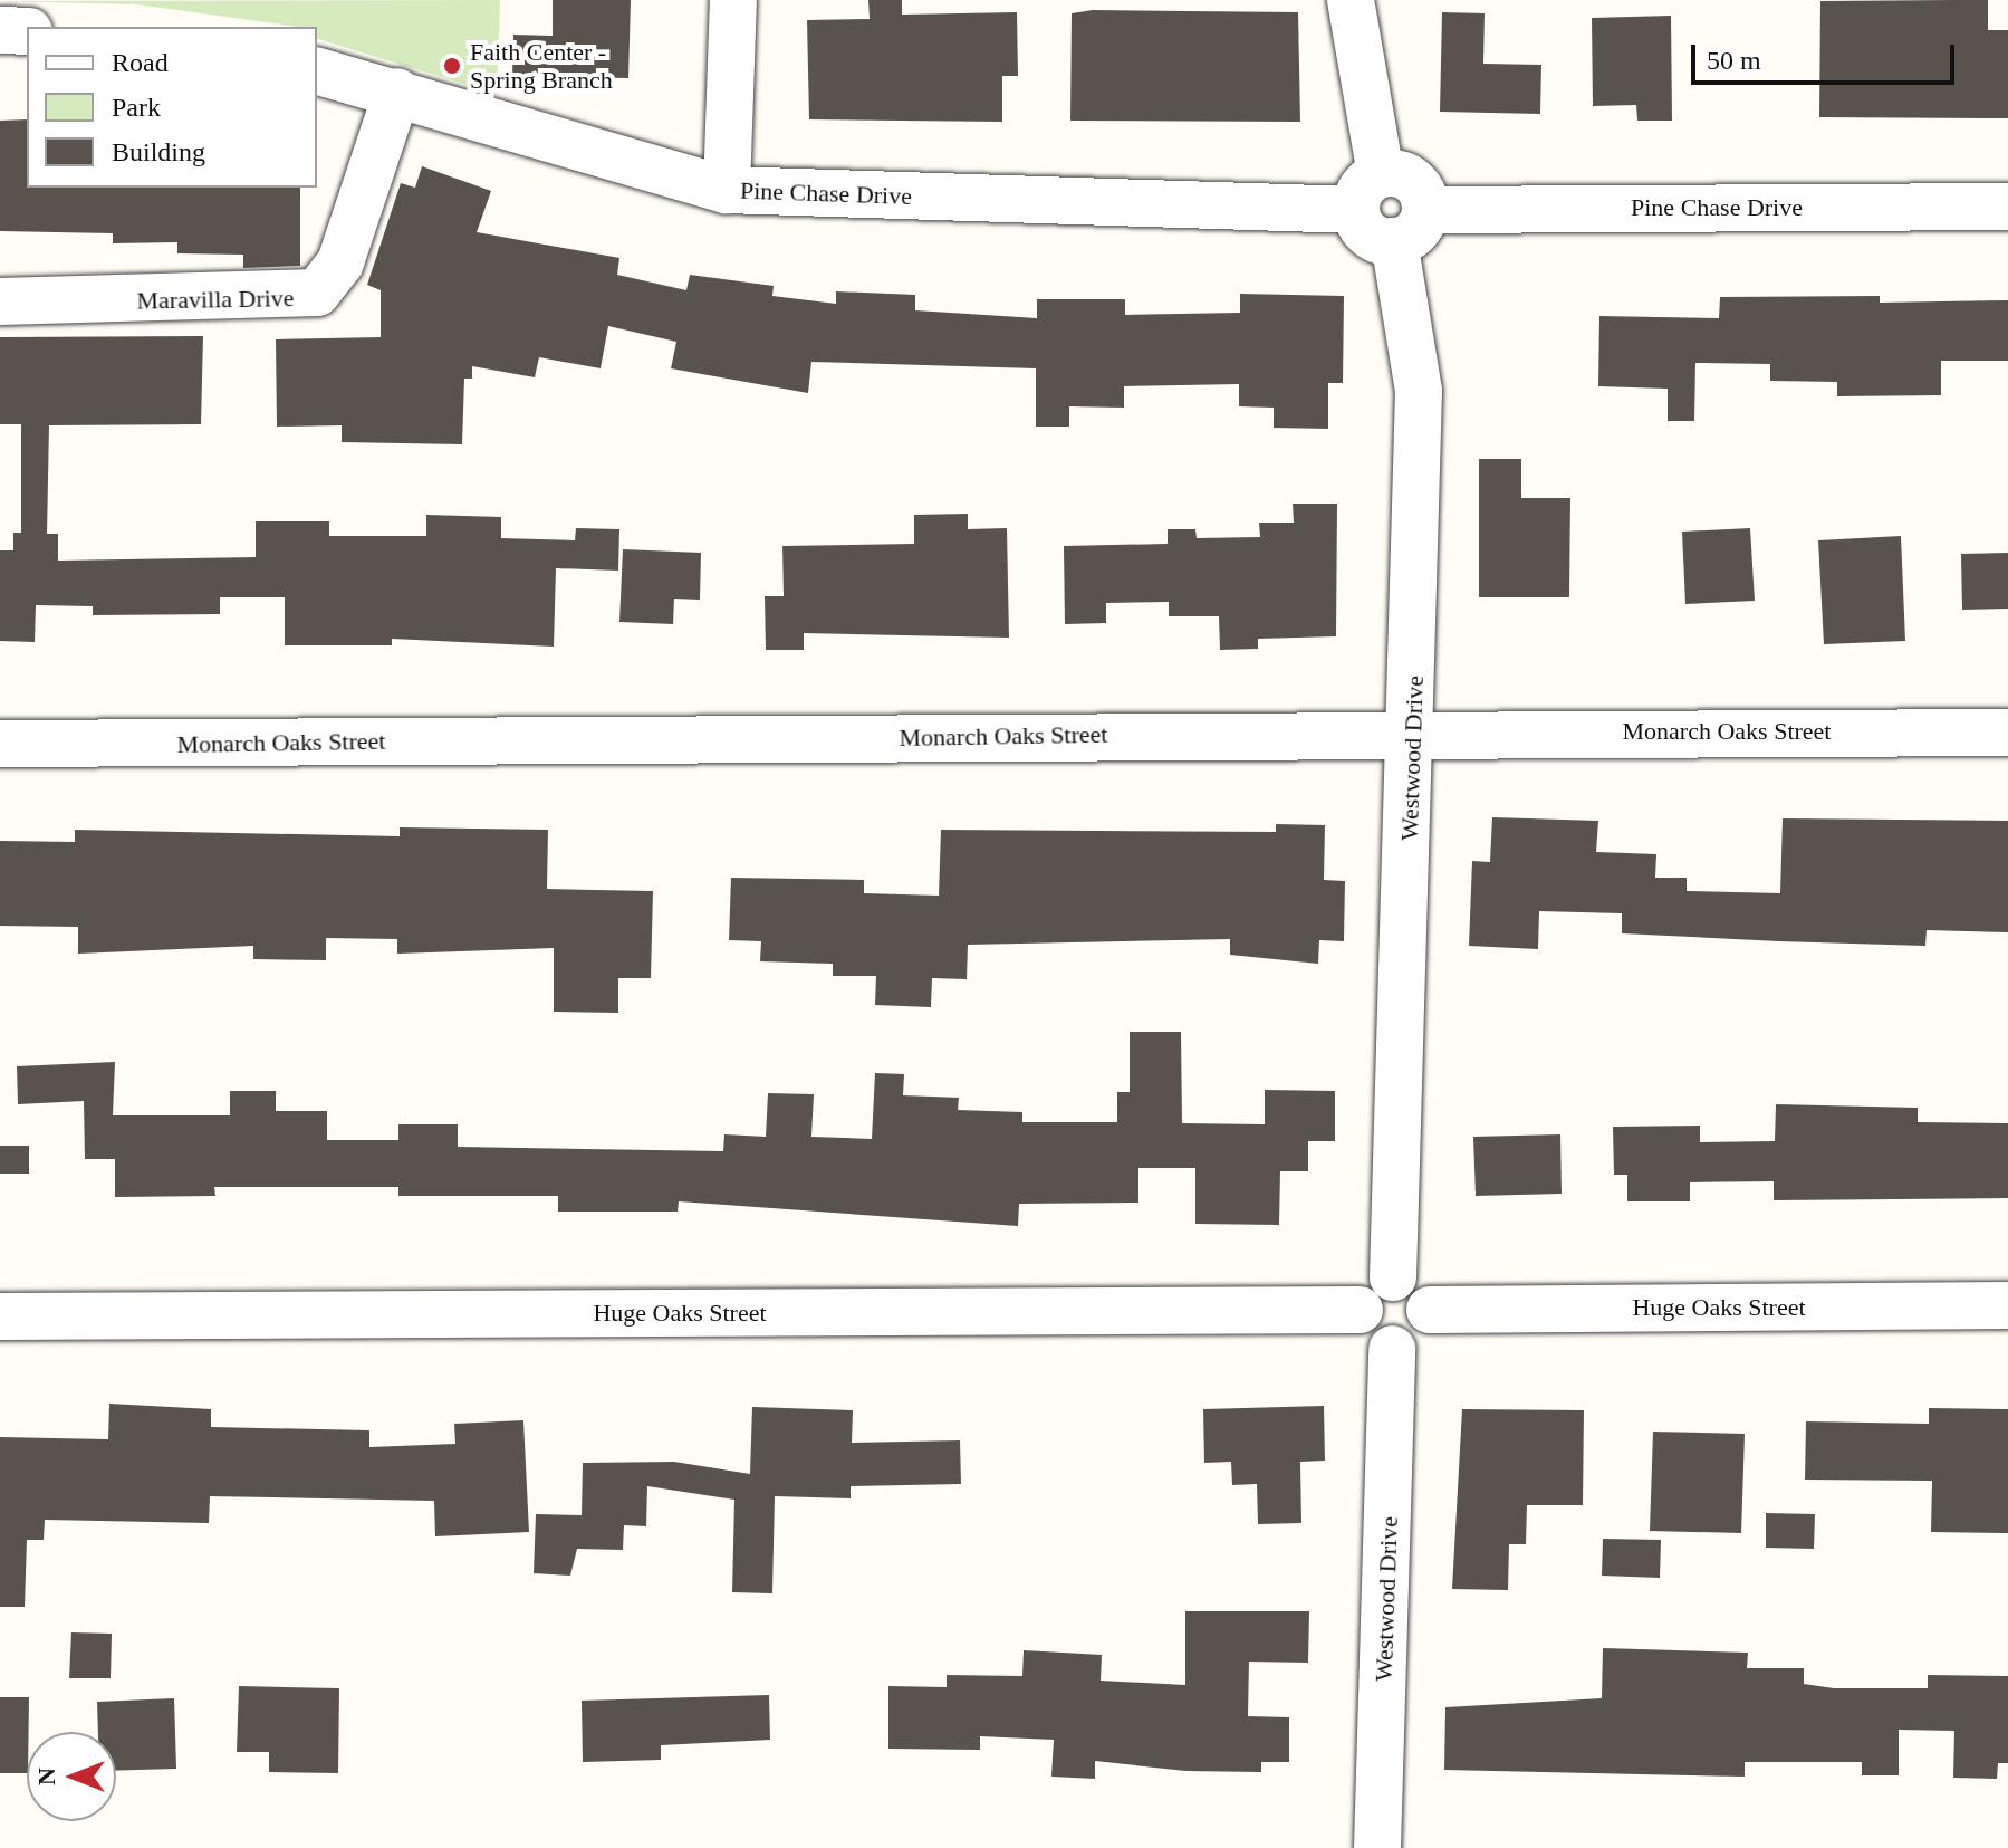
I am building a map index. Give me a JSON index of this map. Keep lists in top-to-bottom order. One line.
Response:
{"streets":{"street":["Pine Chase Drive","Maravilla Drive","Monarch Oaks Street","Westwood Drive","Huge Oaks Street"]},"crossings":[["Pine Chase Drive","Maravilla Drive"],["Pine Chase Drive","Westwood Drive"],["Monarch Oaks Street","Westwood Drive"],["Westwood Drive","Huge Oaks Street"]],"places":["Faith Center - Spring Branch"],"legend":["Road","Park","Building"],"scale_bar":"50 m","north":"left"}
